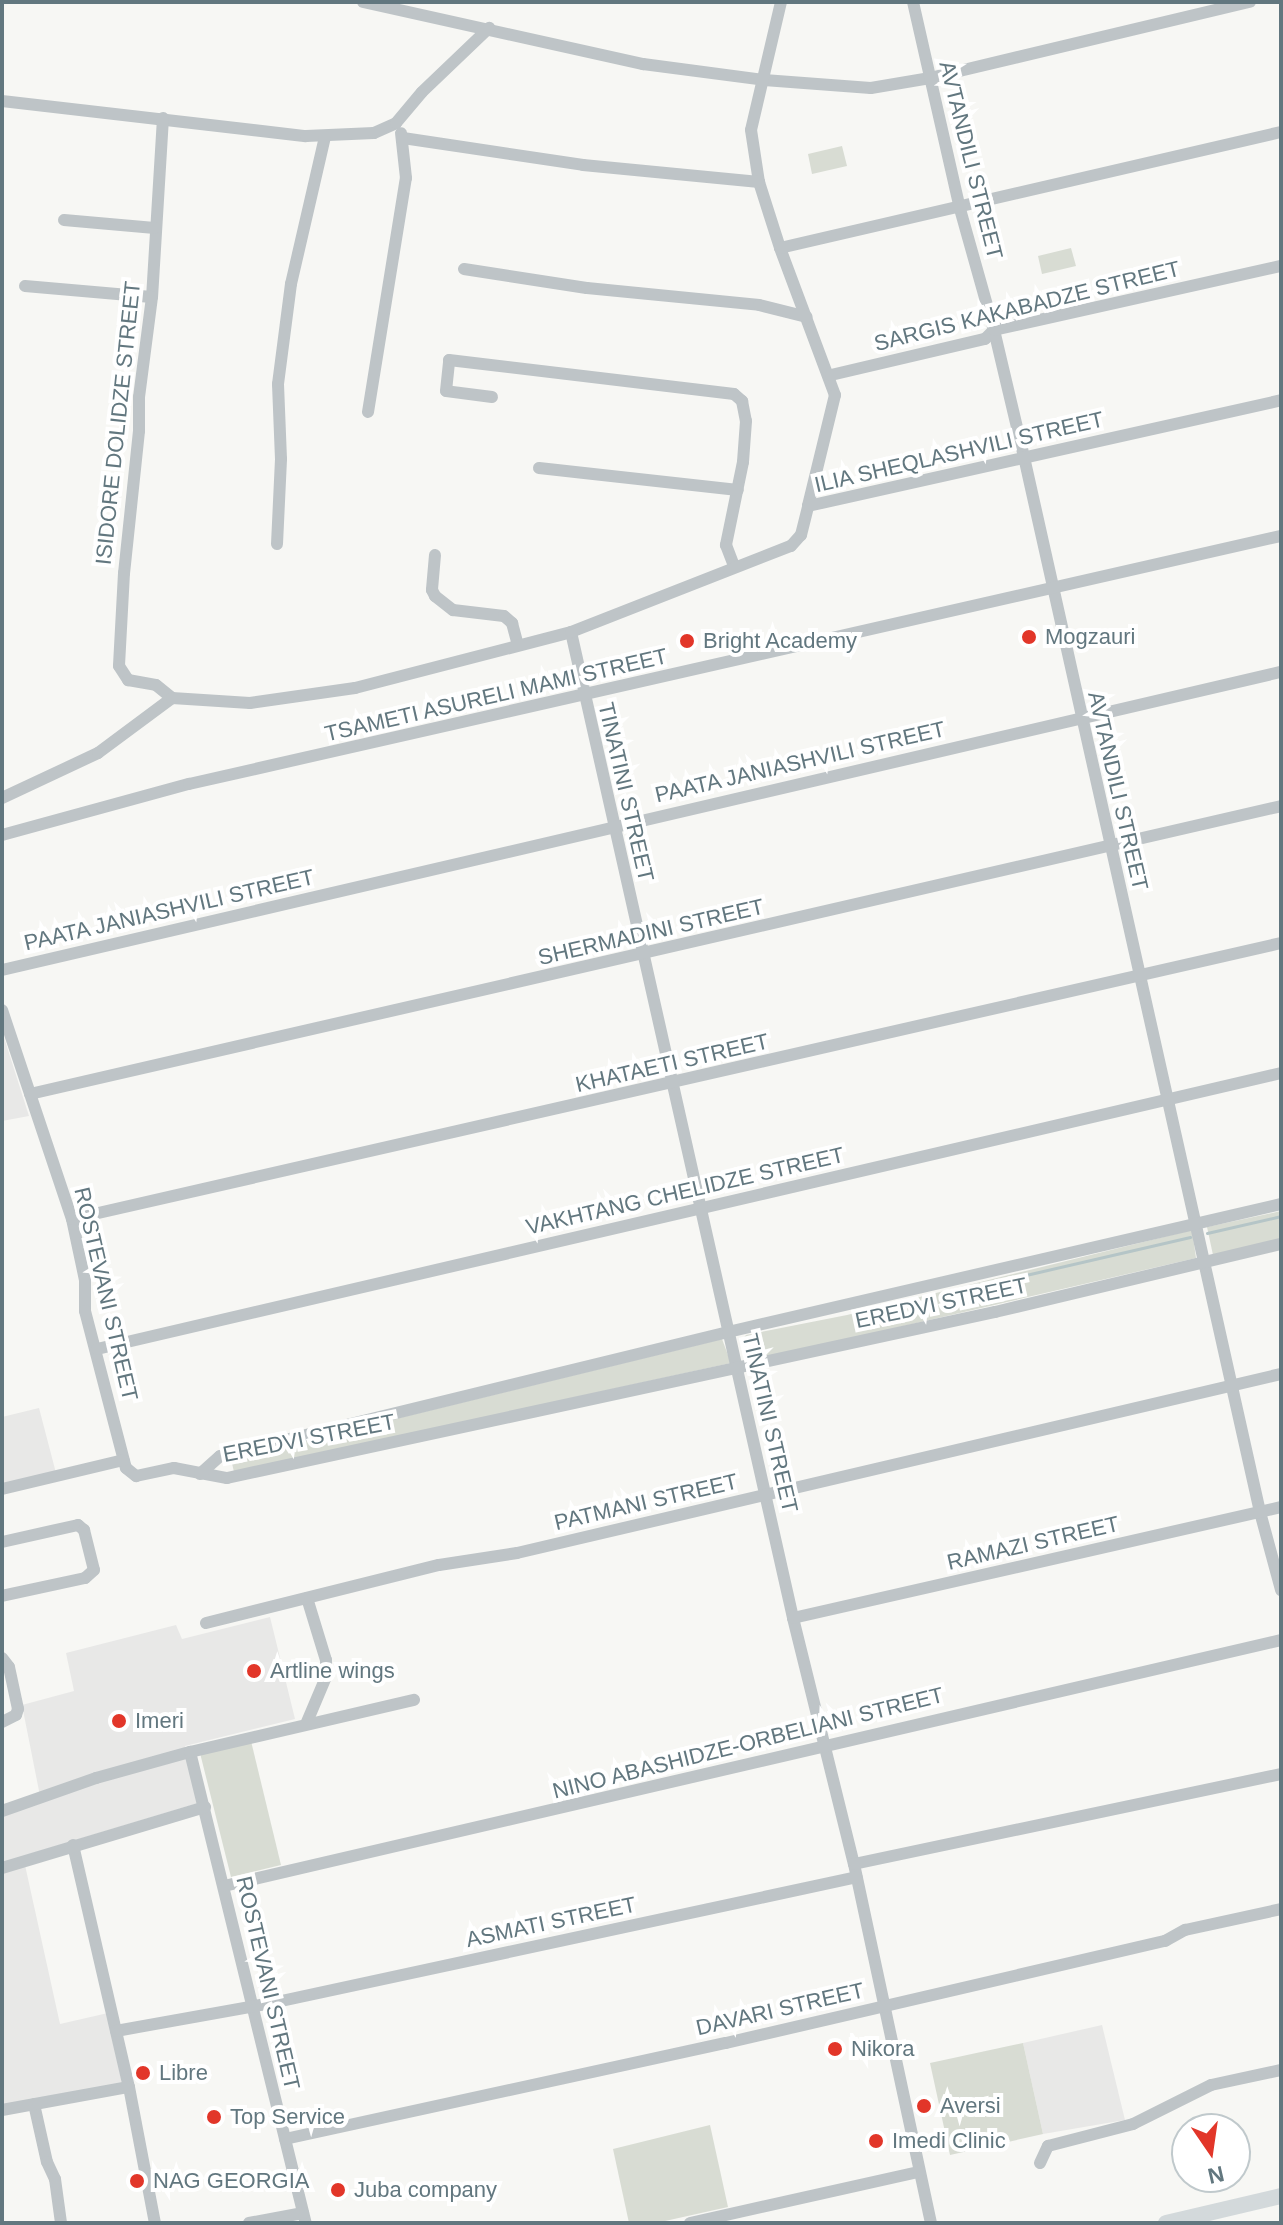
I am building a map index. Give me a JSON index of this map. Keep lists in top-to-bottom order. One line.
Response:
{"streets":{"street":["AVTANDILI STREET","SARGIS KAKABADZE STREET","ISIDORE DOLIDZE STREET","ILIA SHEQLASHVILI STREET","TSAMETI ASURELI MAMI STREET","PAATA JANIASHVILI STREET","TINATINI STREET","SHERMADINI STREET","KHATAETI STREET","VAKHTANG CHELIDZE STREET","ROSTEVANI STREET","EREDVI STREET","PATMANI STREET","RAMAZI STREET","NINO ABASHIDZE-ORBELIANI STREET","ASMATI STREET","DAVARI STREET"]},"crossings":[["AVTANDILI STREET","SARGIS KAKABADZE STREET"],["AVTANDILI STREET","ILIA SHEQLASHVILI STREET"],["AVTANDILI STREET","TSAMETI ASURELI MAMI STREET"],["AVTANDILI STREET","PAATA JANIASHVILI STREET"],["AVTANDILI STREET","SHERMADINI STREET"],["AVTANDILI STREET","KHATAETI STREET"],["AVTANDILI STREET","VAKHTANG CHELIDZE STREET"],["AVTANDILI STREET","EREDVI STREET"],["AVTANDILI STREET","PATMANI STREET"],["AVTANDILI STREET","RAMAZI STREET"],["ISIDORE DOLIDZE STREET","ILIA SHEQLASHVILI STREET"],["ILIA SHEQLASHVILI STREET","TINATINI STREET"],["TSAMETI ASURELI MAMI STREET","TINATINI STREET"],["PAATA JANIASHVILI STREET","TINATINI STREET"],["TINATINI STREET","SHERMADINI STREET"],["TINATINI STREET","KHATAETI STREET"],["TINATINI STREET","VAKHTANG CHELIDZE STREET"],["TINATINI STREET","EREDVI STREET"],["TINATINI STREET","PATMANI STREET"],["TINATINI STREET","RAMAZI STREET"],["TINATINI STREET","NINO ABASHIDZE-ORBELIANI STREET"],["TINATINI STREET","ASMATI STREET"],["TINATINI STREET","DAVARI STREET"],["SHERMADINI STREET","ROSTEVANI STREET"],["KHATAETI STREET","ROSTEVANI STREET"],["VAKHTANG CHELIDZE STREET","ROSTEVANI STREET"],["ROSTEVANI STREET","NINO ABASHIDZE-ORBELIANI STREET"],["ROSTEVANI STREET","ASMATI STREET"],["ROSTEVANI STREET","DAVARI STREET"]],"places":["Mogzauri","Bright Academy","Artline wings","Imeri","Nikora","Libre","Aversi","Top Service","Imedi Clinic","NAG GEORGIA","Juba company"],"north":"bottom"}
